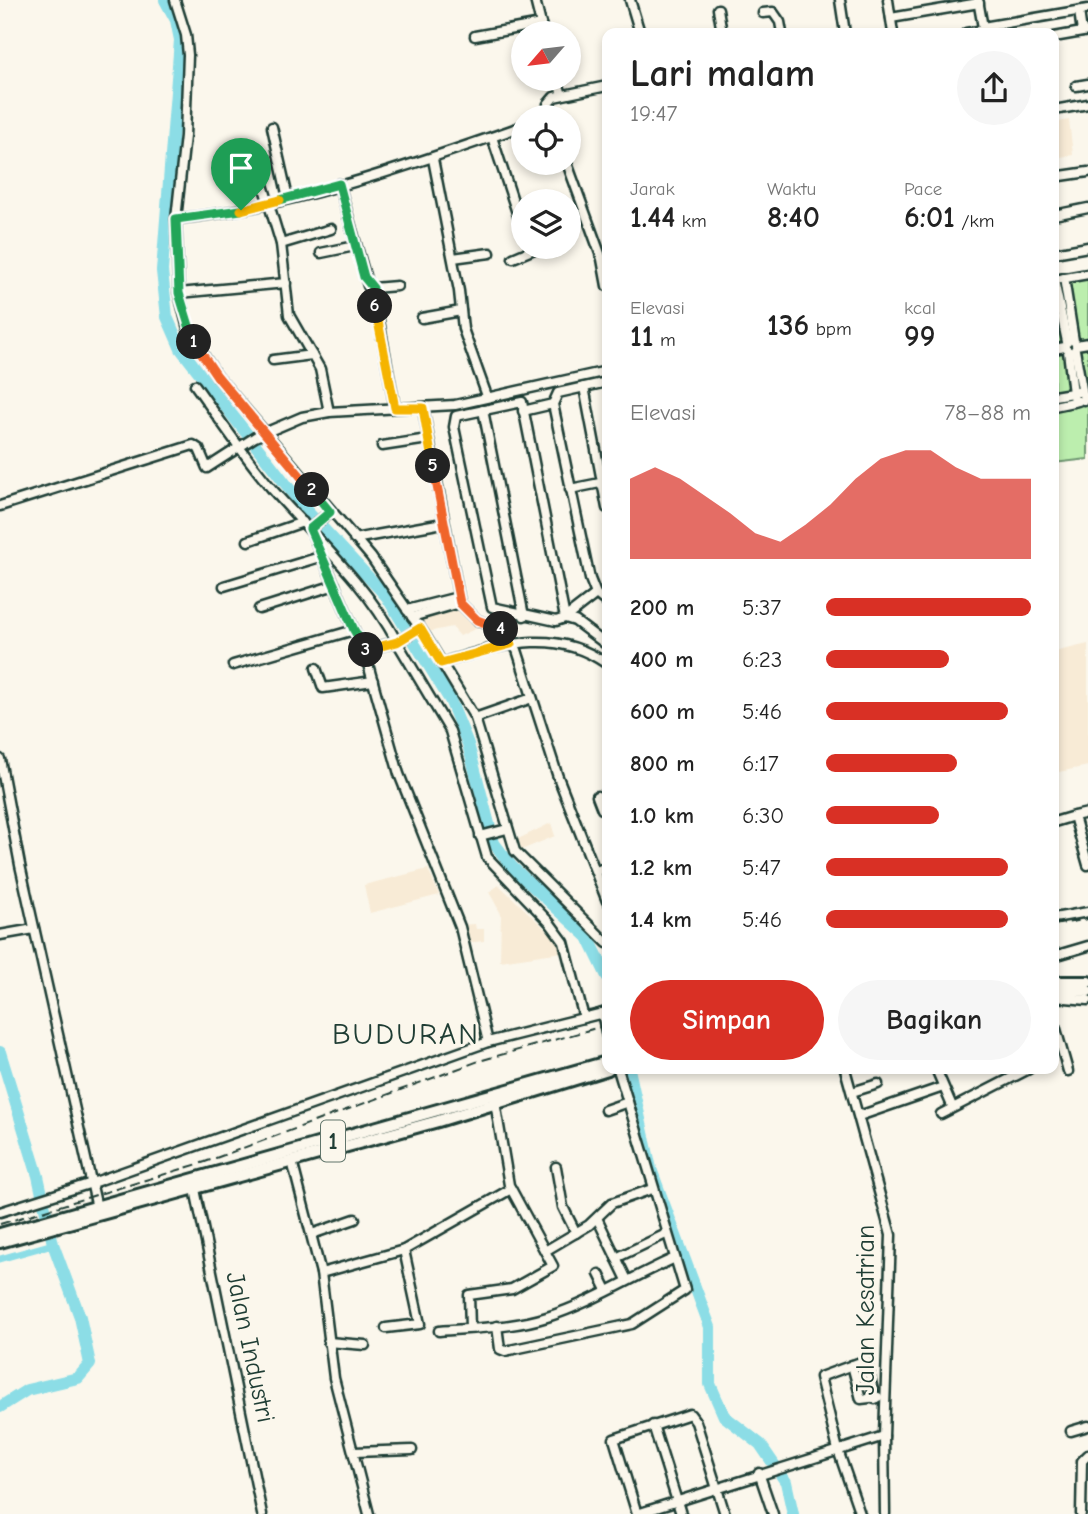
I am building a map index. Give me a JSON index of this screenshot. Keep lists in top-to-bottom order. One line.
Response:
{"streets":{"highway":["1"],"street":["Jalan Kesatrian","Jalan Industri"]},"crossings":[["1","Jalan Industri"]],"districts":["BUDURAN"],"north":"bottom left","page":{"heading":["Lari malam","19:47"],"stats":[["Jarak","1.44 km"],["Waktu","8:40"],["Pace","6:01 /km"],["Elevasi","11 m"],["136 bpm"],["kcal","99"]],"pins":["6","1","5","2","4","3"],"chart":["Elevasi","78–88 m"],"list":[{"name":"200 m","note":"5:37"},{"name":"400 m","note":"6:23"},{"name":"600 m","note":"5:46"},{"name":"800 m","note":"6:17"},{"name":"1.0 km","note":"6:30"},{"name":"1.2 km","note":"5:47"},{"name":"1.4 km","note":"5:46"}],"buttons":["Simpan","Bagikan"]}}
